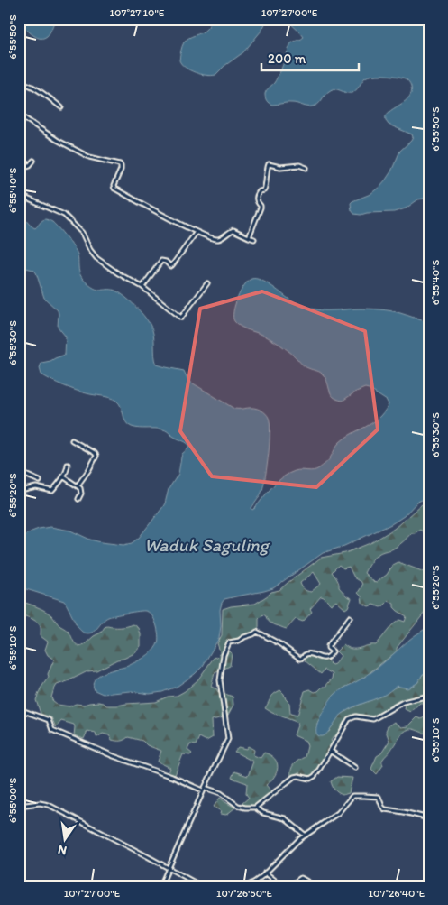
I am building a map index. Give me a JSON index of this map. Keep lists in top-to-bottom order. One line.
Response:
{"water":["Waduk Saguling"],"scale_bar":"200 m","north":"bottom","coordinates":["107°27'10\"E","107°27'00\"E","6°55'50\"S","6°55'40\"S","6°55'30\"S","6°55'20\"S","6°55'10\"S","6°55'00\"S","107°26'50\"E","107°26'40\"E"]}
